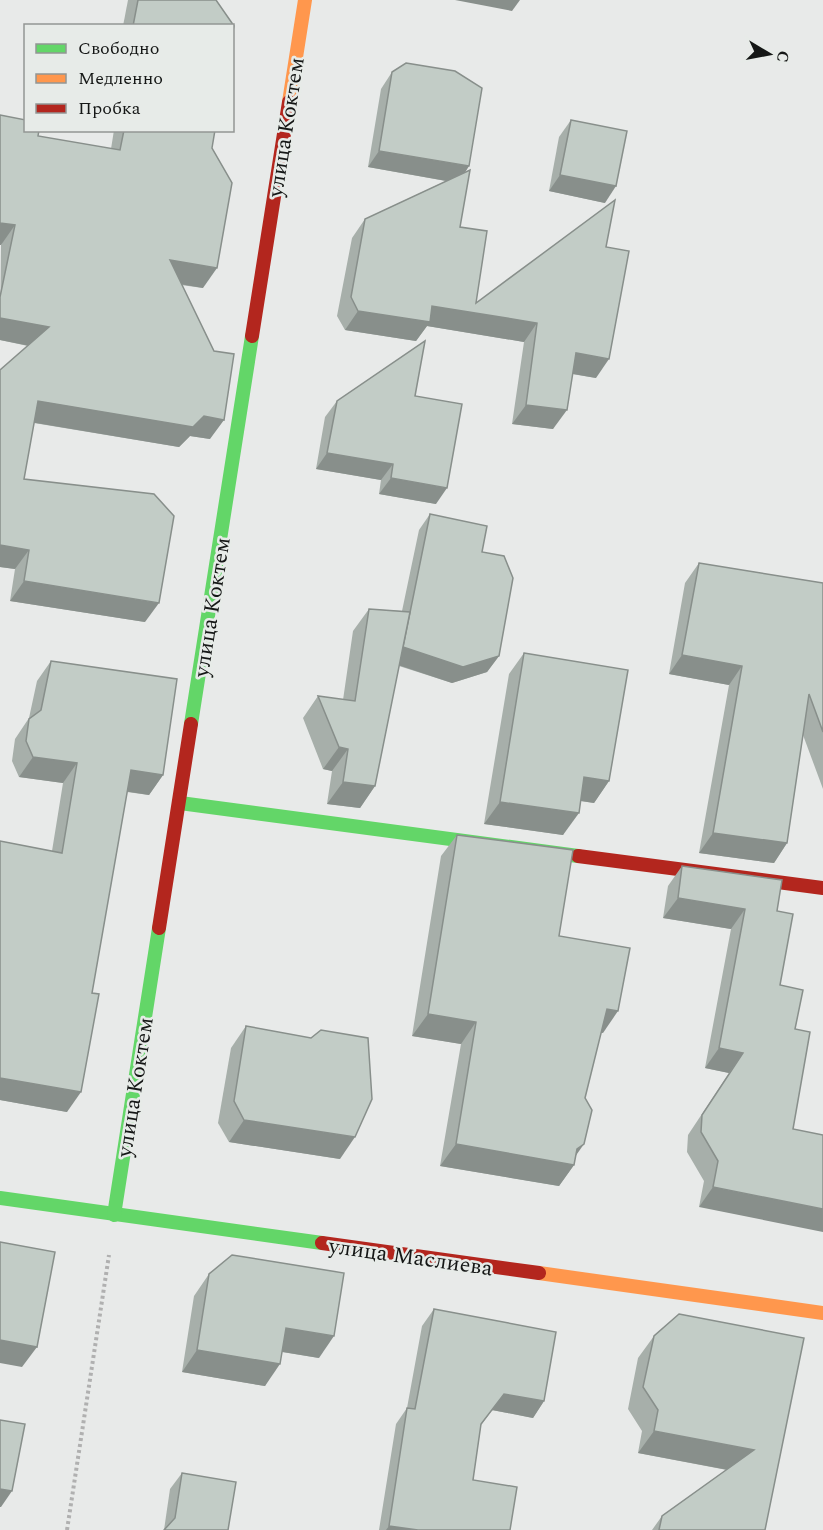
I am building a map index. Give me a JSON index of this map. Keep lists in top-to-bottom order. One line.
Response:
{"streets":{"street":["улица Коктем","улица Маслиева"]},"crossings":[["улица Коктем","улица Маслиева"]],"legend":["Свободно","Медленно","Пробка"],"north":"right"}
